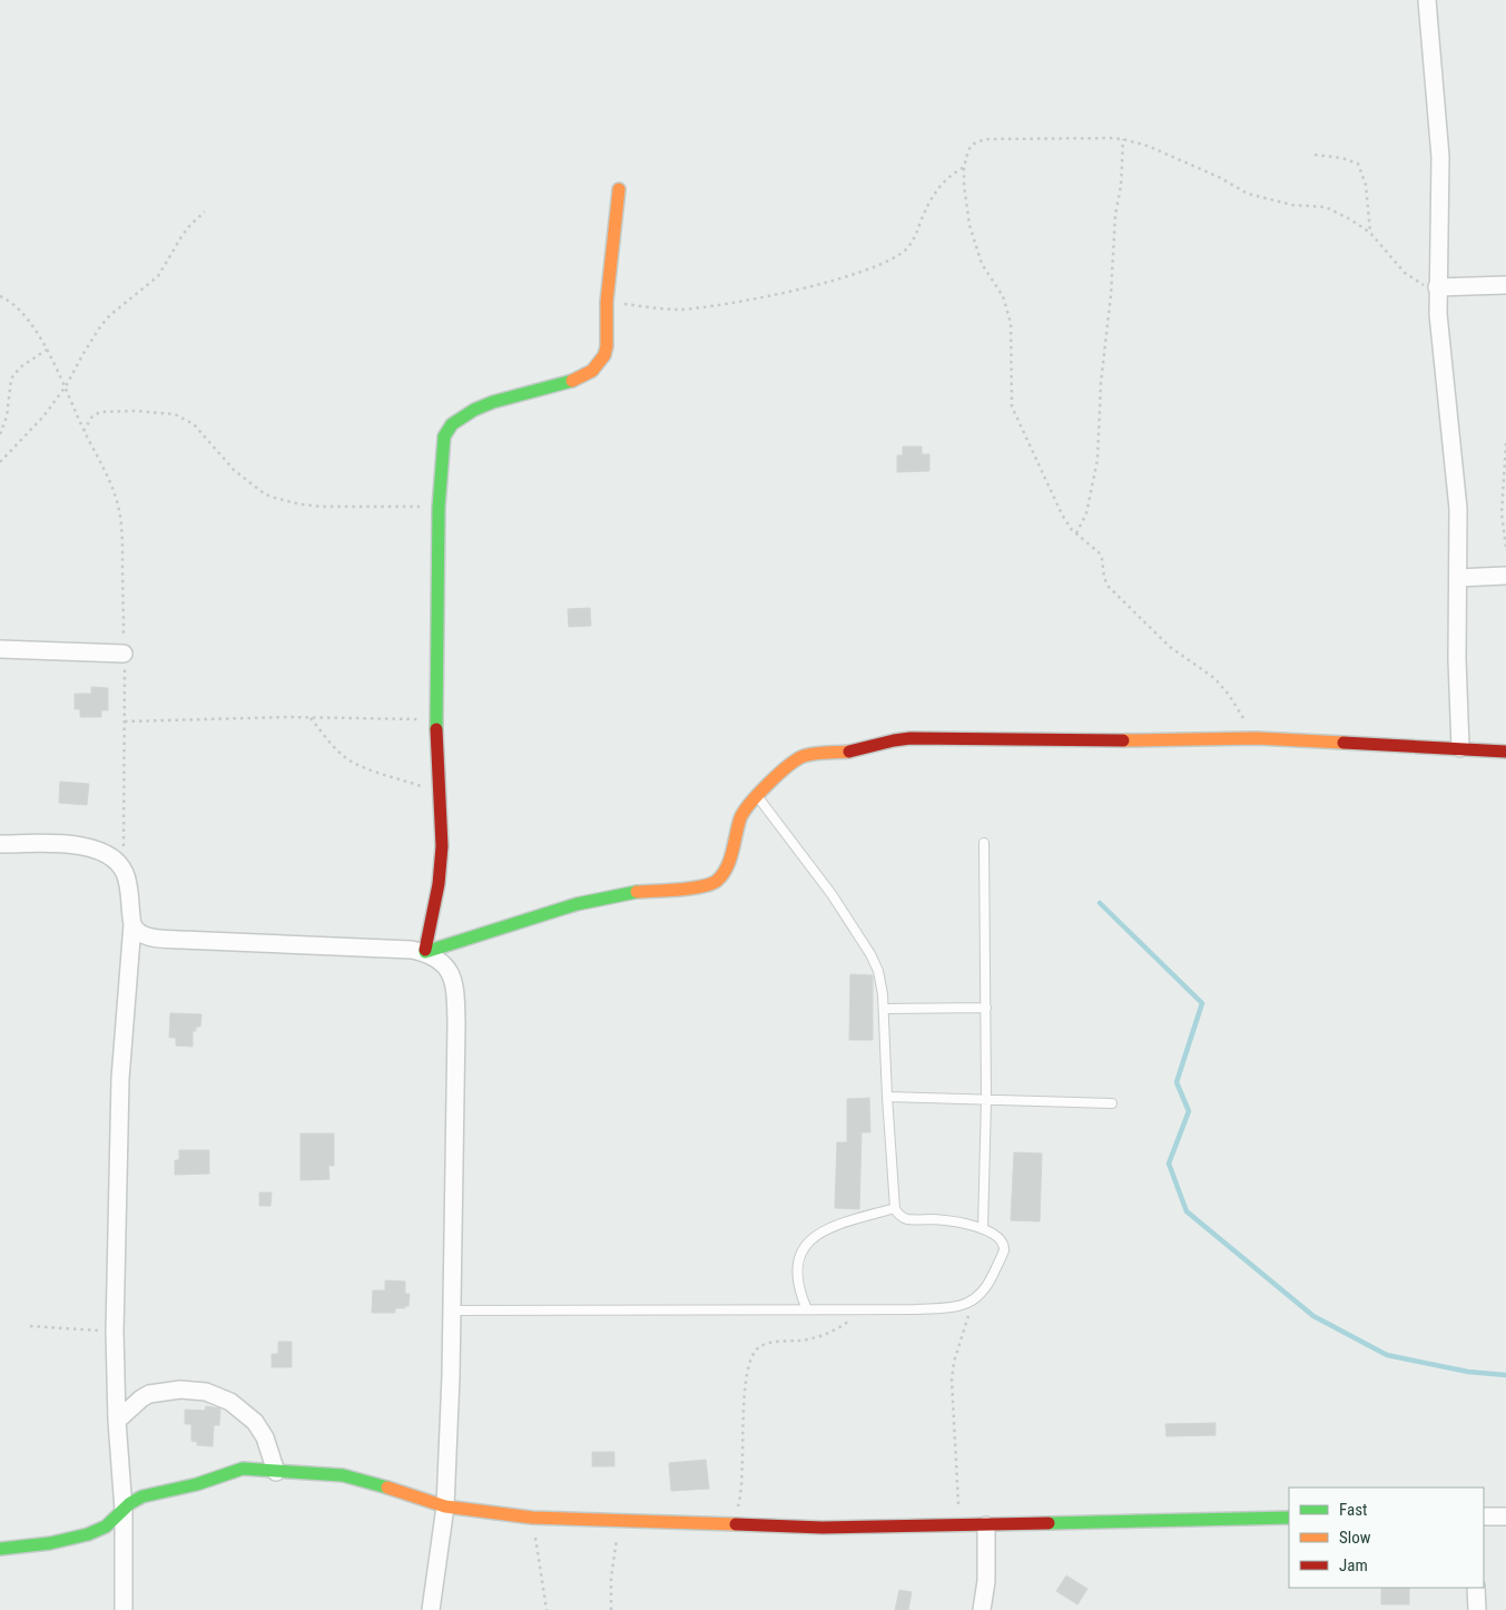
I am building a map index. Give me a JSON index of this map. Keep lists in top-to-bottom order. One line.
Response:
{"legend":["Fast","Slow","Jam"]}
